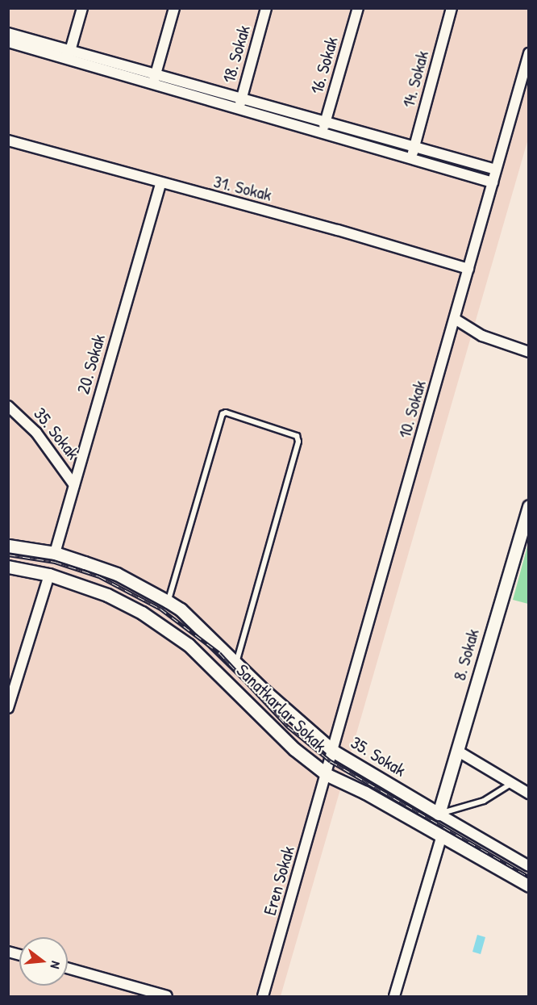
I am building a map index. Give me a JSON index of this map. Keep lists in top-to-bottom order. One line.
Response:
{"streets":{"street":["18. Sokak","16. Sokak","14. Sokak","31. Sokak","20. Sokak","10. Sokak","35. Sokak","8. Sokak","Sanatkarlar Sokak","Eren Sokak"]},"crossings":[["31. Sokak","20. Sokak"],["31. Sokak","10. Sokak"],["20. Sokak","35. Sokak"],["10. Sokak","35. Sokak"],["10. Sokak","Sanatkarlar Sokak"],["10. Sokak","Eren Sokak"],["35. Sokak","8. Sokak"],["Sanatkarlar Sokak","Eren Sokak"]],"north":"right"}
